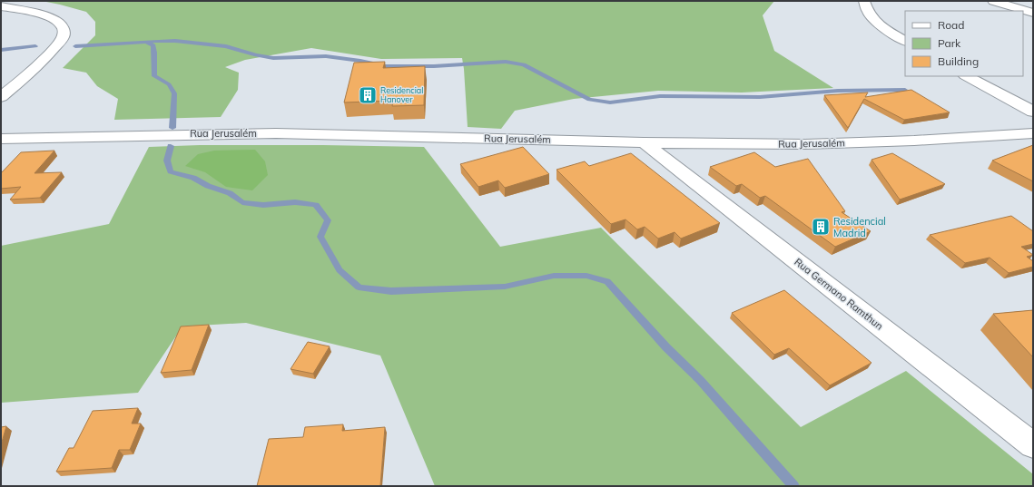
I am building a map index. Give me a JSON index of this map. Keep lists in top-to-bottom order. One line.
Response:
{"streets":{"street":["Rua Jerusalém","Rua Germano Ramthun"]},"crossings":[["Rua Jerusalém","Rua Germano Ramthun"]],"places":{"building":["Residencial Hanover","Residencial Madrid"]},"legend":["Road","Park","Building"]}
